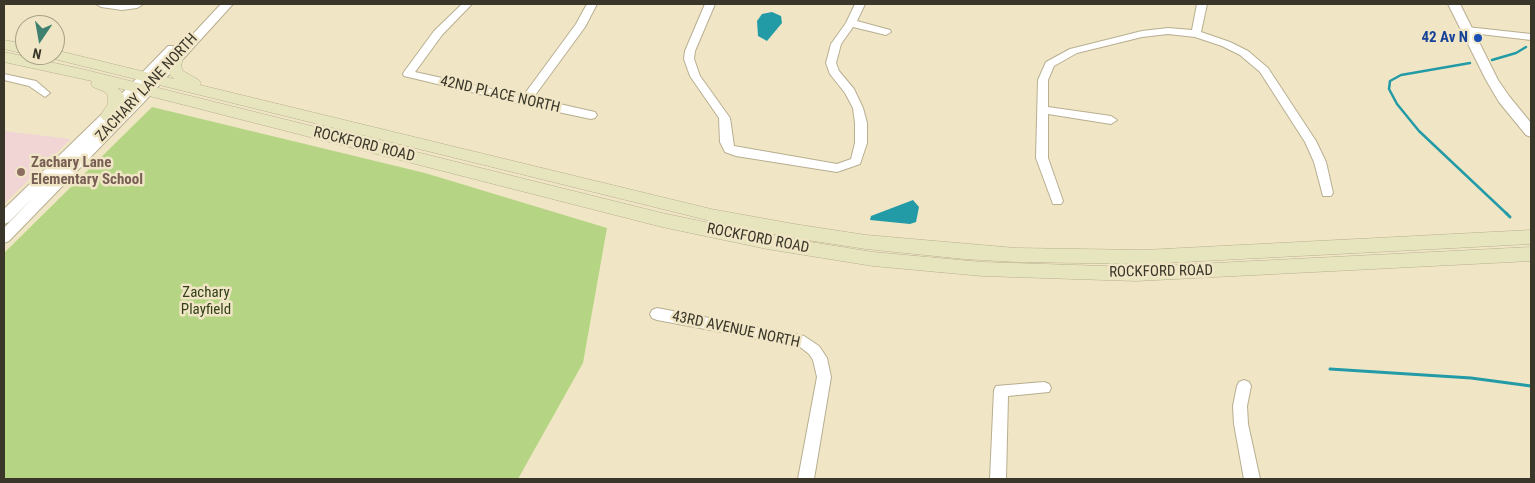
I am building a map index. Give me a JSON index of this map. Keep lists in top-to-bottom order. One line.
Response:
{"streets":{"main road":["ROCKFORD ROAD"],"street":["ZACHARY LANE NORTH","42ND PLACE NORTH","43RD AVENUE NORTH"]},"crossings":[["ZACHARY LANE NORTH","ROCKFORD ROAD"]],"parks":["Zachary Playfield"],"places":["42 Av N","Zachary Lane Elementary School"],"north":"bottom"}
